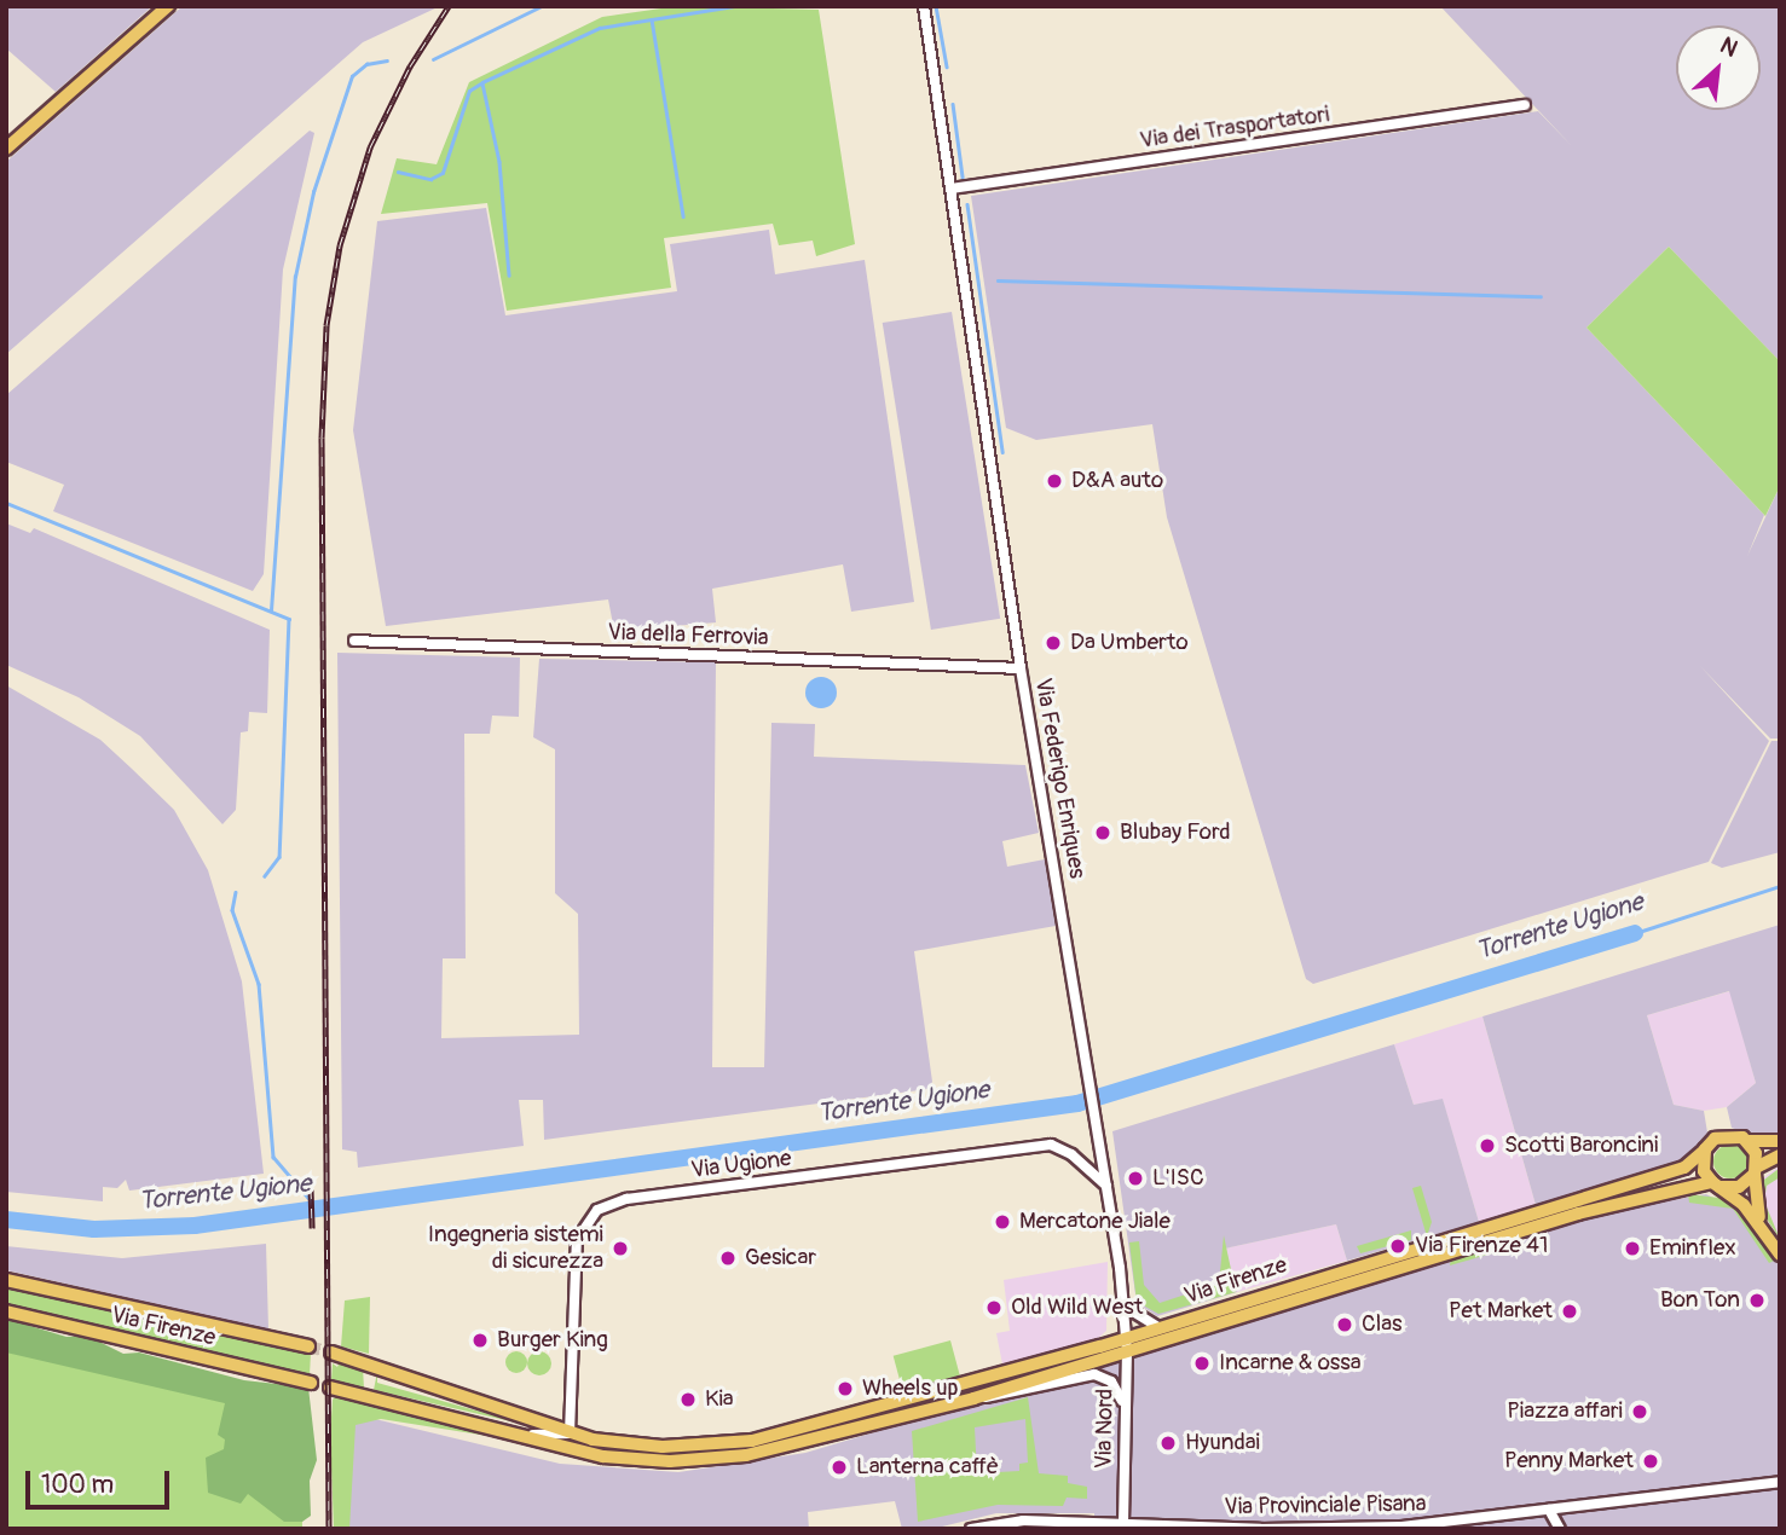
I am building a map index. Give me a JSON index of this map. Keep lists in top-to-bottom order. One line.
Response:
{"streets":{"main road":["Via Firenze"],"street":["Via dei Trasportatori","Via della Ferrovia","Via Federigo Enriques","Via Ugione","Via Nord","Via Provinciale Pisana"]},"crossings":[["Via dei Trasportatori","Via Federigo Enriques"],["Via della Ferrovia","Via Federigo Enriques"],["Via Federigo Enriques","Via Ugione"],["Via Federigo Enriques","Via Firenze"],["Via Federigo Enriques","Via Nord"],["Via Ugione","Via Firenze"],["Via Firenze","Via Nord"],["Via Nord","Via Provinciale Pisana"]],"water":["Torrente Ugione"],"places":["D&A auto","Da Umberto","Blubay Ford","Scotti Baroncini","L'ISC","Mercatone Jiale","Via Firenze 41","Ingegneria sistemi di sicurezza","Eminflex","Gesicar","Bon Ton","Old Wild West","Pet Market","Clas","Burger King","Incarne & ossa","Wheels up","Kia","Piazza affari","Hyundai","Penny Market","Lanterna caffè"],"scale_bar":"100 m","north":"top right"}
